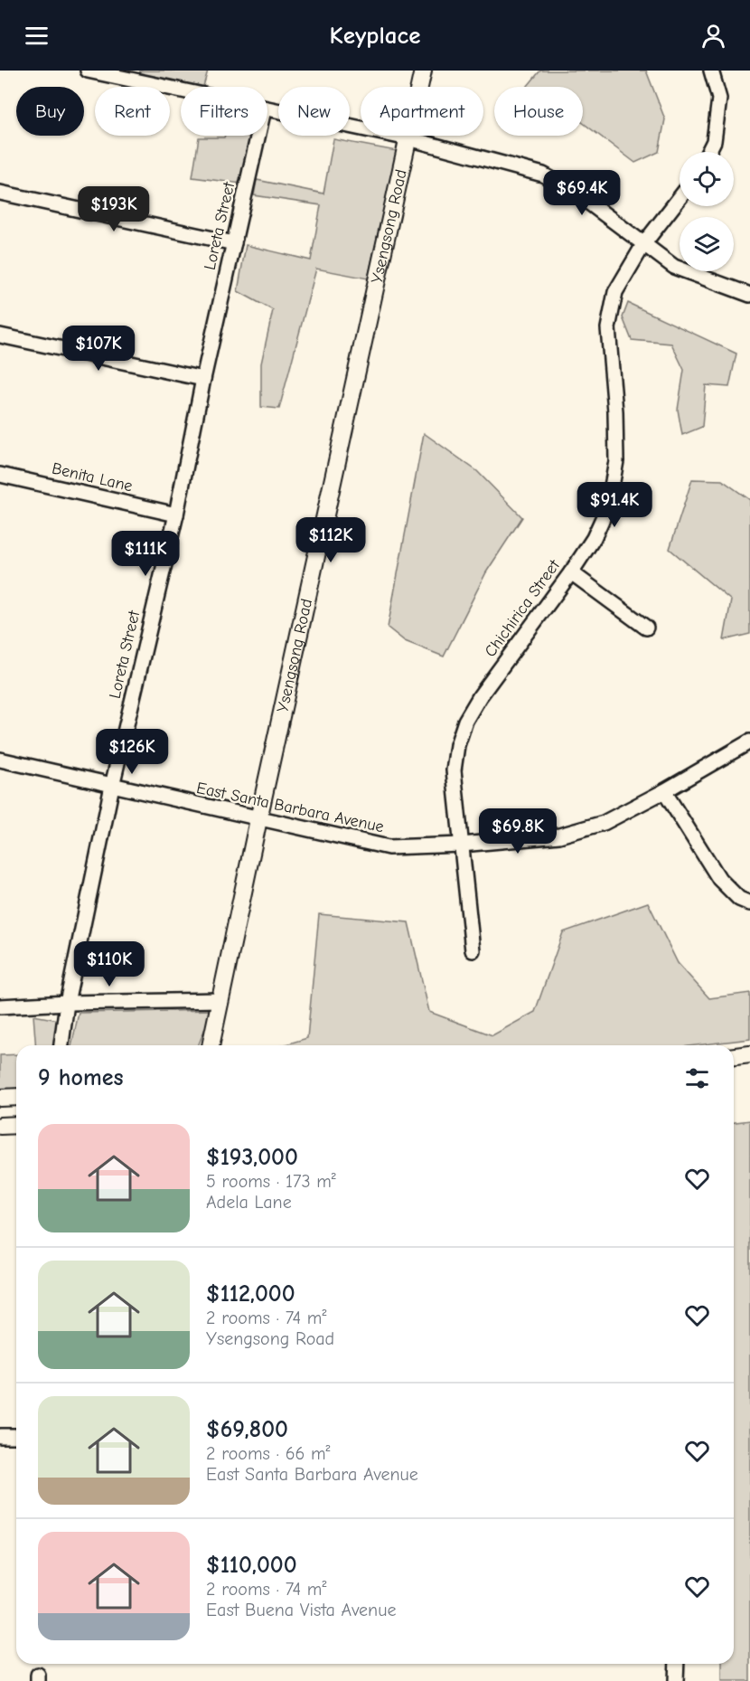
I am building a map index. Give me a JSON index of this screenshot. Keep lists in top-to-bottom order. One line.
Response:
{"streets":{"main road":["Ysengsong Road"],"street":["Loreta Street","Benita Lane","Chichirica Street","East Santa Barbara Avenue"]},"crossings":[["Loreta Street","Benita Lane"],["Loreta Street","East Santa Barbara Avenue"],["Ysengsong Road","East Santa Barbara Avenue"],["Chichirica Street","East Santa Barbara Avenue"]],"page":{"header":"Keyplace","chip":["Buy","Rent","Filters","New","Apartment","House"],"price":["$69.4K","$193K","$107K","$91.4K","$112K","$111K","$126K","$69.8K","$110K"],"heading":"9 homes","list":[{"name":"$193,000","note":"5 rooms · 173 m² · Adela Lane"},{"name":"$112,000","note":"2 rooms · 74 m² · Ysengsong Road"},{"name":"$69,800","note":"2 rooms · 66 m² · East Santa Barbara Avenue"},{"name":"$110,000","note":"2 rooms · 74 m² · East Buena Vista Avenue"}]}}
